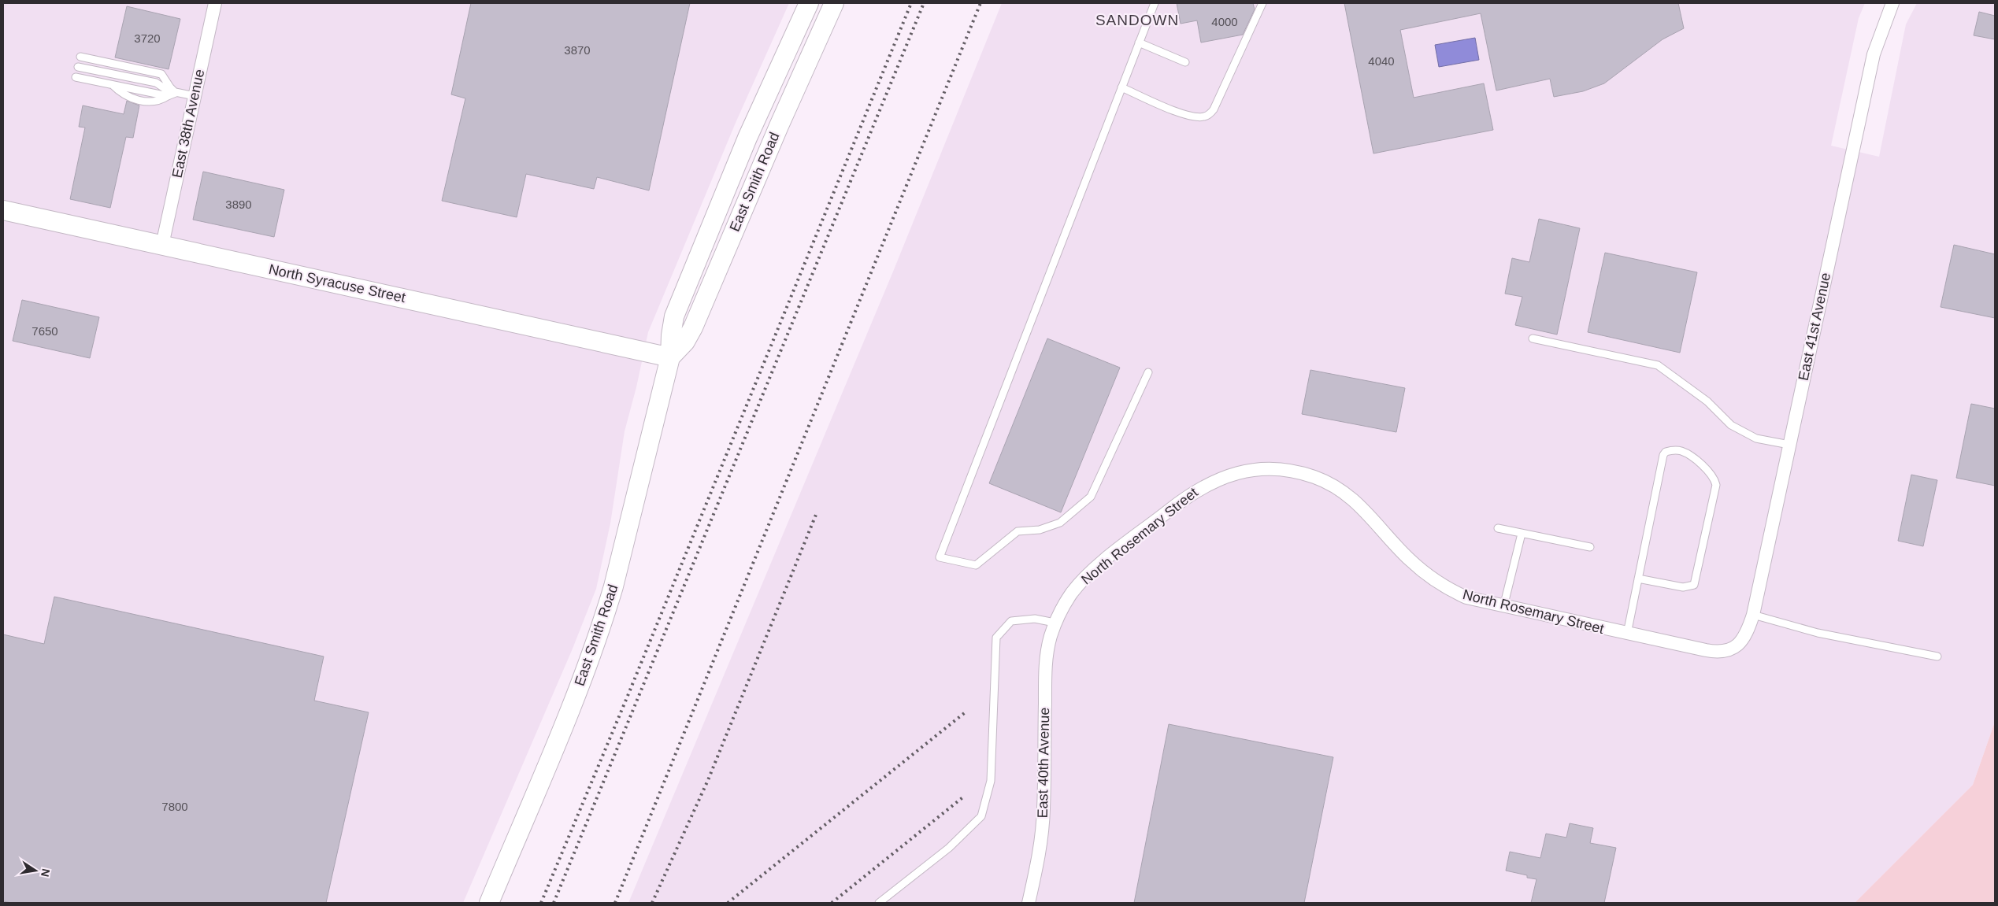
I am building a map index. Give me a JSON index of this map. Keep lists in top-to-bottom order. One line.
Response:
{"streets":{"street":["East 38th Avenue","East Smith Road","North Syracuse Street","East 41st Avenue","North Rosemary Street","East 40th Avenue"]},"crossings":[["East 38th Avenue","North Syracuse Street"],["East Smith Road","North Syracuse Street"],["East 41st Avenue","North Rosemary Street"],["North Rosemary Street","East 40th Avenue"]],"districts":["SANDOWN"],"house_numbers":["4000","3720","3870","4040","3890","7650","7800"],"north":"right"}
